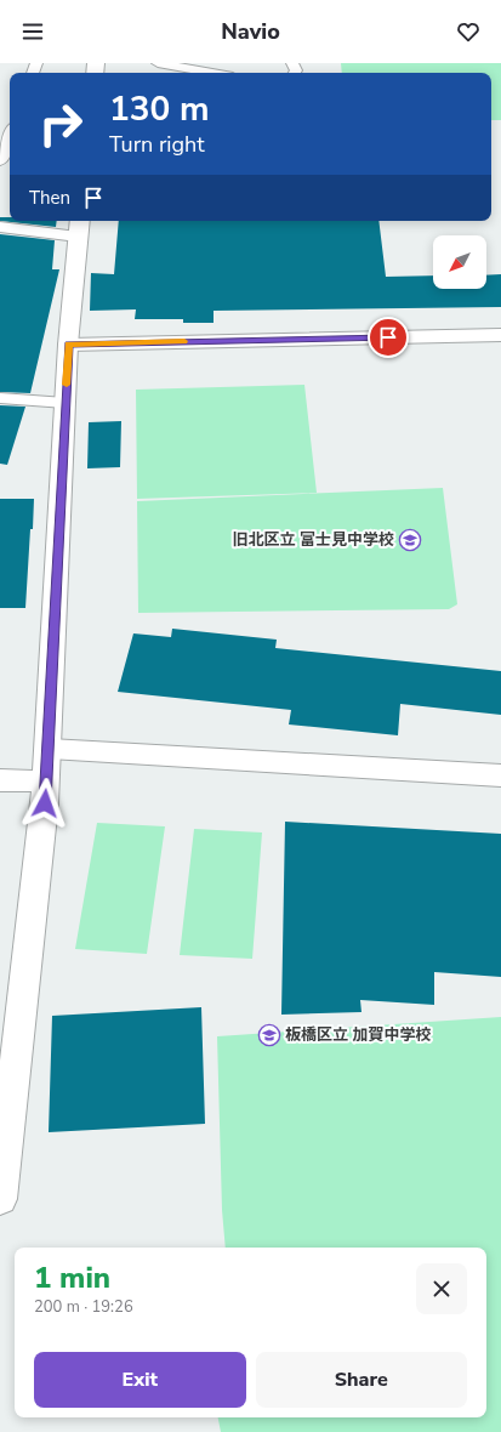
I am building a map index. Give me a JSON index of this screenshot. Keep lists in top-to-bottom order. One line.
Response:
{"places":{"school or university":["旧北区立 富士見中学校","板橋区立 加賀中学校"]},"north":"bottom left","page":{"header":"Navio","turn":["130 m","Turn right"],"then":"Then","heading":["1 min","200 m · 19:26"],"buttons":["Exit","Share"]}}
